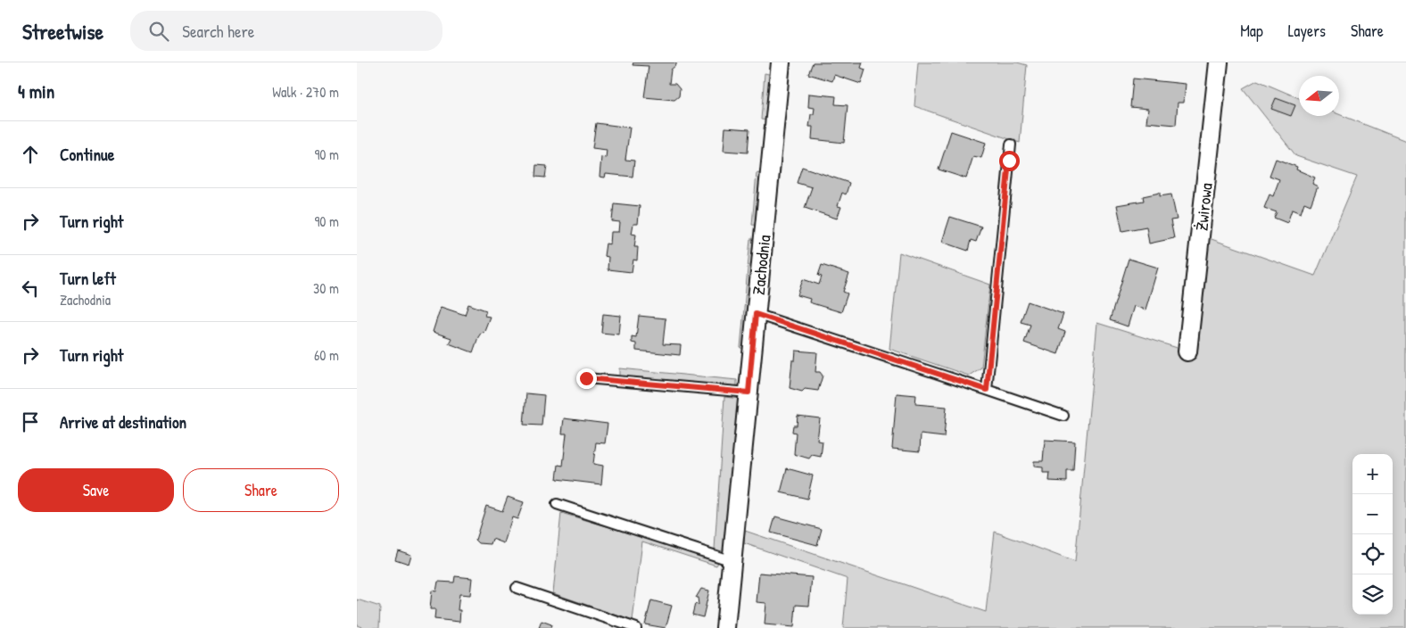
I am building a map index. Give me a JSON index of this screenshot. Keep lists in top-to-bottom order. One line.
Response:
{"streets":{"street":["Żwirowa","Zachodnia"]},"north":"left","page":{"header":"Streetwise","search":"Search here","nav":["Map","Layers","Share"],"heading":["4 min","Walk · 270 m"],"list":[["Continue","90 m"],["Turn right","90 m"],["Turn left","Zachodnia","30 m"],["Turn right","60 m"],"Arrive at destination"],"map_buttons":["+","−"],"buttons":["Save","Share"]}}
